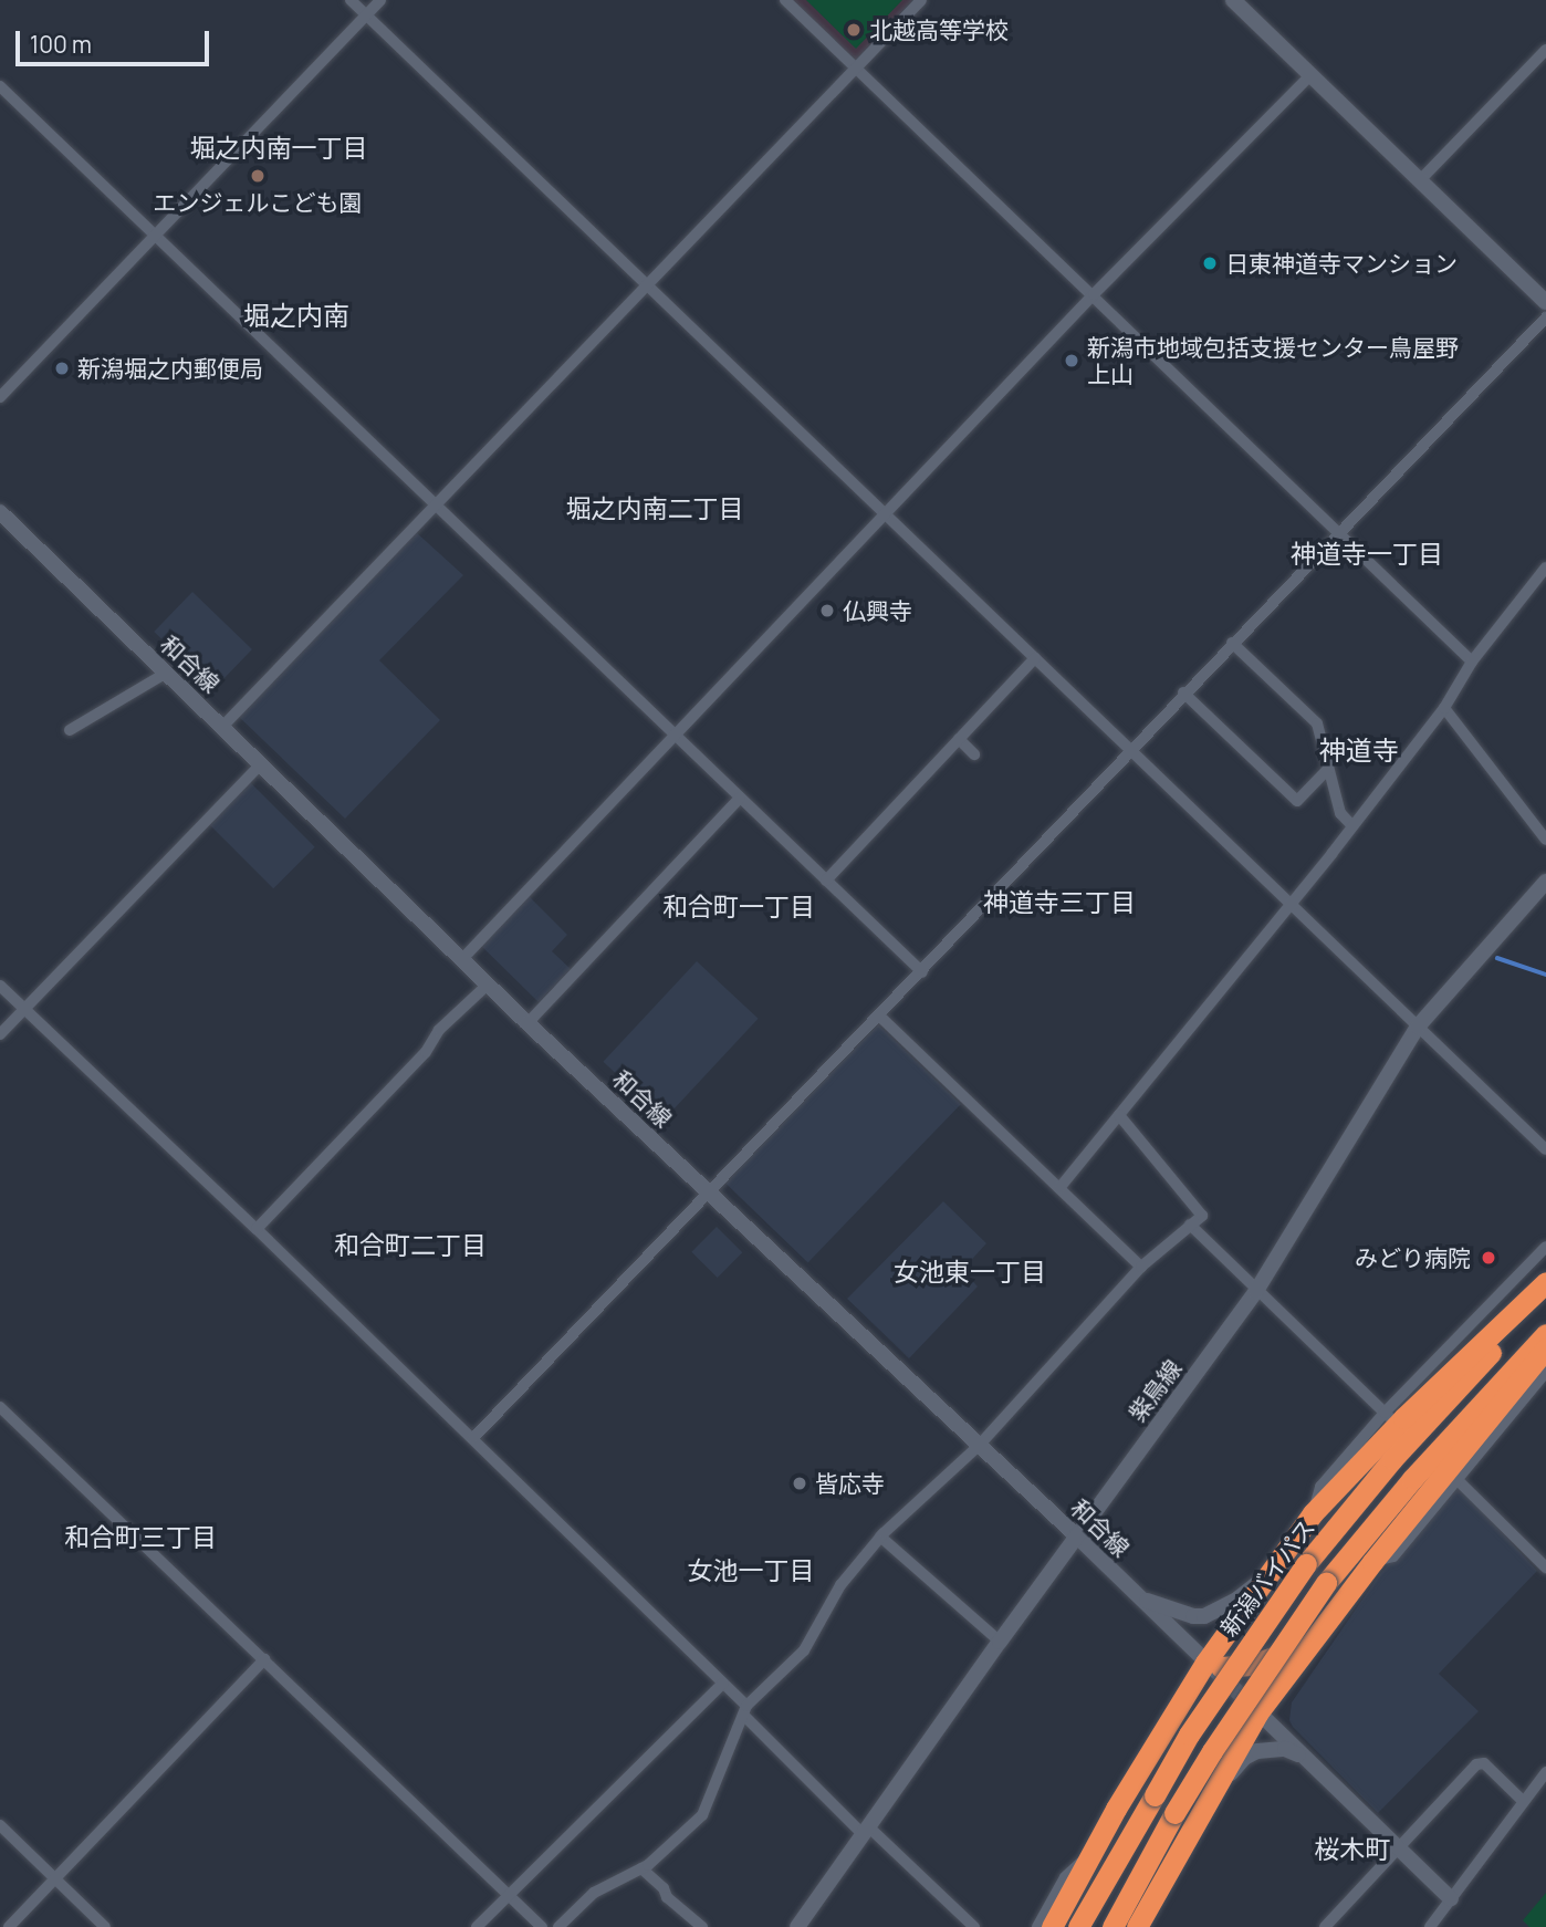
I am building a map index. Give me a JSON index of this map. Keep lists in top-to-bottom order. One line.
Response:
{"streets":{"highway":["新潟バイパス"],"street":["和合線","紫鳥線"]},"crossings":[["和合線","紫鳥線"]],"districts":["堀之内南一丁目","堀之内南","堀之内南二丁目","神道寺一丁目","神道寺","神道寺三丁目","和合町一丁目","和合町二丁目","女池東一丁目","和合町三丁目","女池一丁目","桜木町"],"places":["北越高等学校","エンジェルこども園","日東神道寺マンション","新潟市地域包括支援センター鳥屋野 上山","新潟堀之内郵便局","仏興寺","みどり病院","皆応寺"],"scale_bar":"100 m"}
